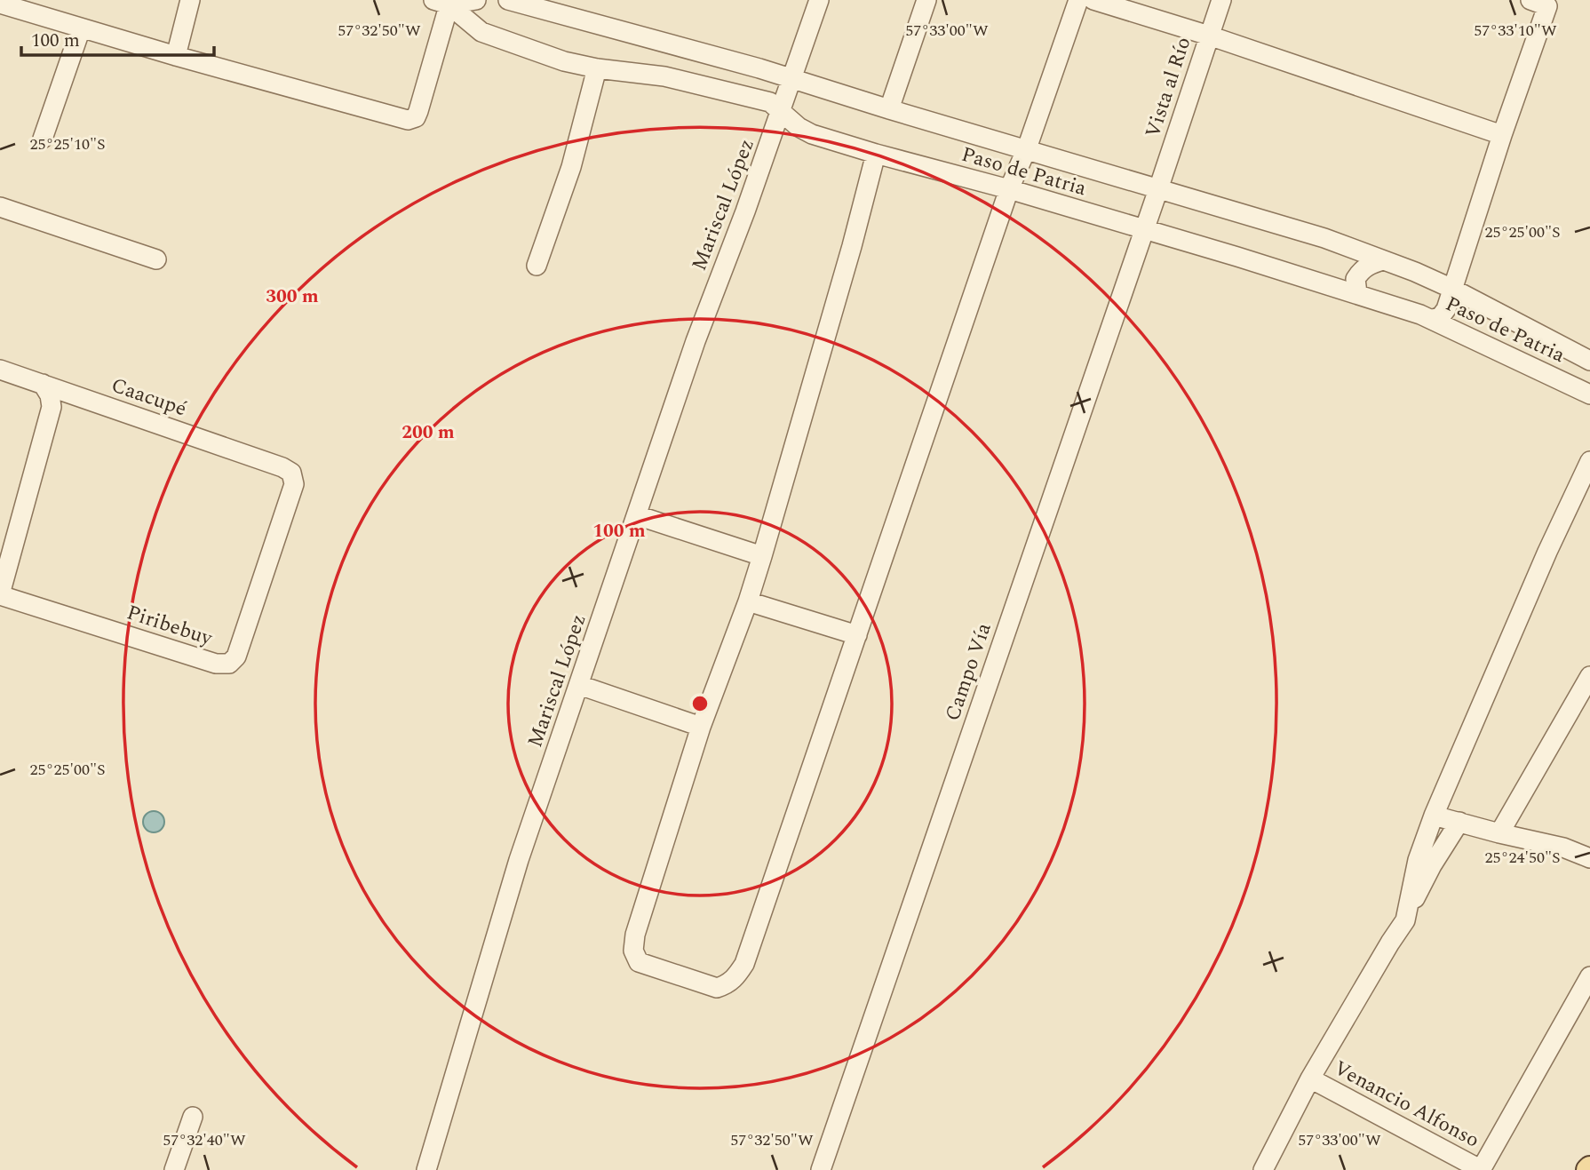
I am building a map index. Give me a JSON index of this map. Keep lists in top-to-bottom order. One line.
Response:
{"streets":{"street":["Vista al Río","Paso de Patria","Mariscal López","Caacupé","Piribebuy","Campo Vía","Venancio Alfonso"]},"crossings":[["Vista al Río","Paso de Patria"],["Vista al Río","Campo Vía"],["Paso de Patria","Mariscal López"],["Paso de Patria","Campo Vía"],["Caacupé","Piribebuy"]],"scale_bar":"100 m","coordinates":["57°32'50\"W","57°33'00\"W","57°33'10\"W","25°25'10\"S","25°25'00\"S","25°24'50\"S","57°32'40\"W"],"rings":["300 m","200 m","100 m"]}
